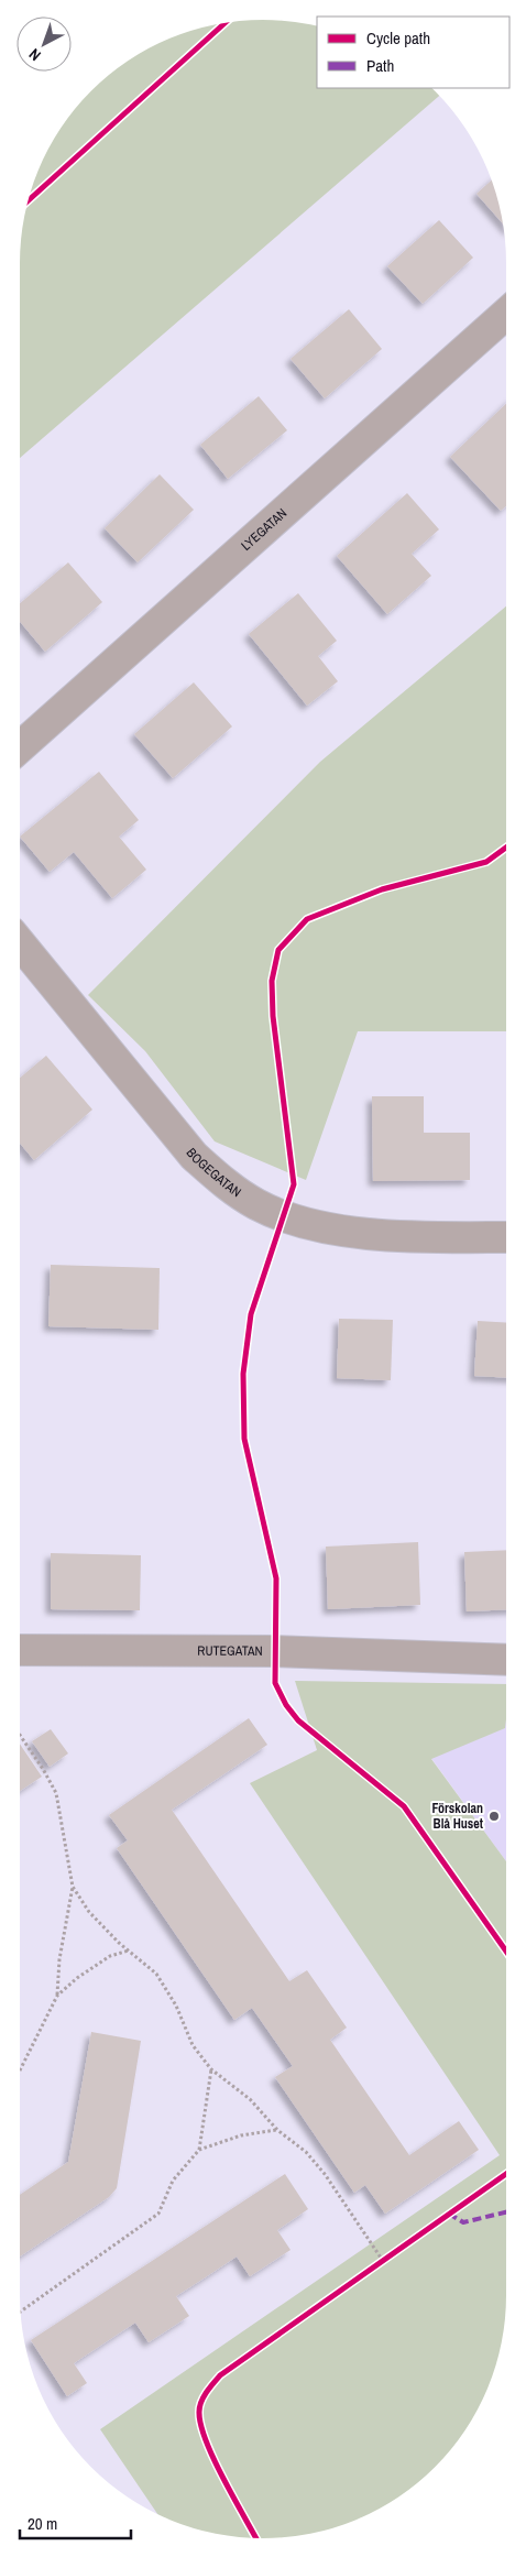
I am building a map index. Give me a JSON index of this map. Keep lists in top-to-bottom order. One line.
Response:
{"streets":{"street":["LYEGATAN","BOGEGATAN","RUTEGATAN"]},"places":["Förskolan Blå Huset"],"legend":["Cycle path","Path"],"scale_bar":"20 m","north":"bottom left"}
